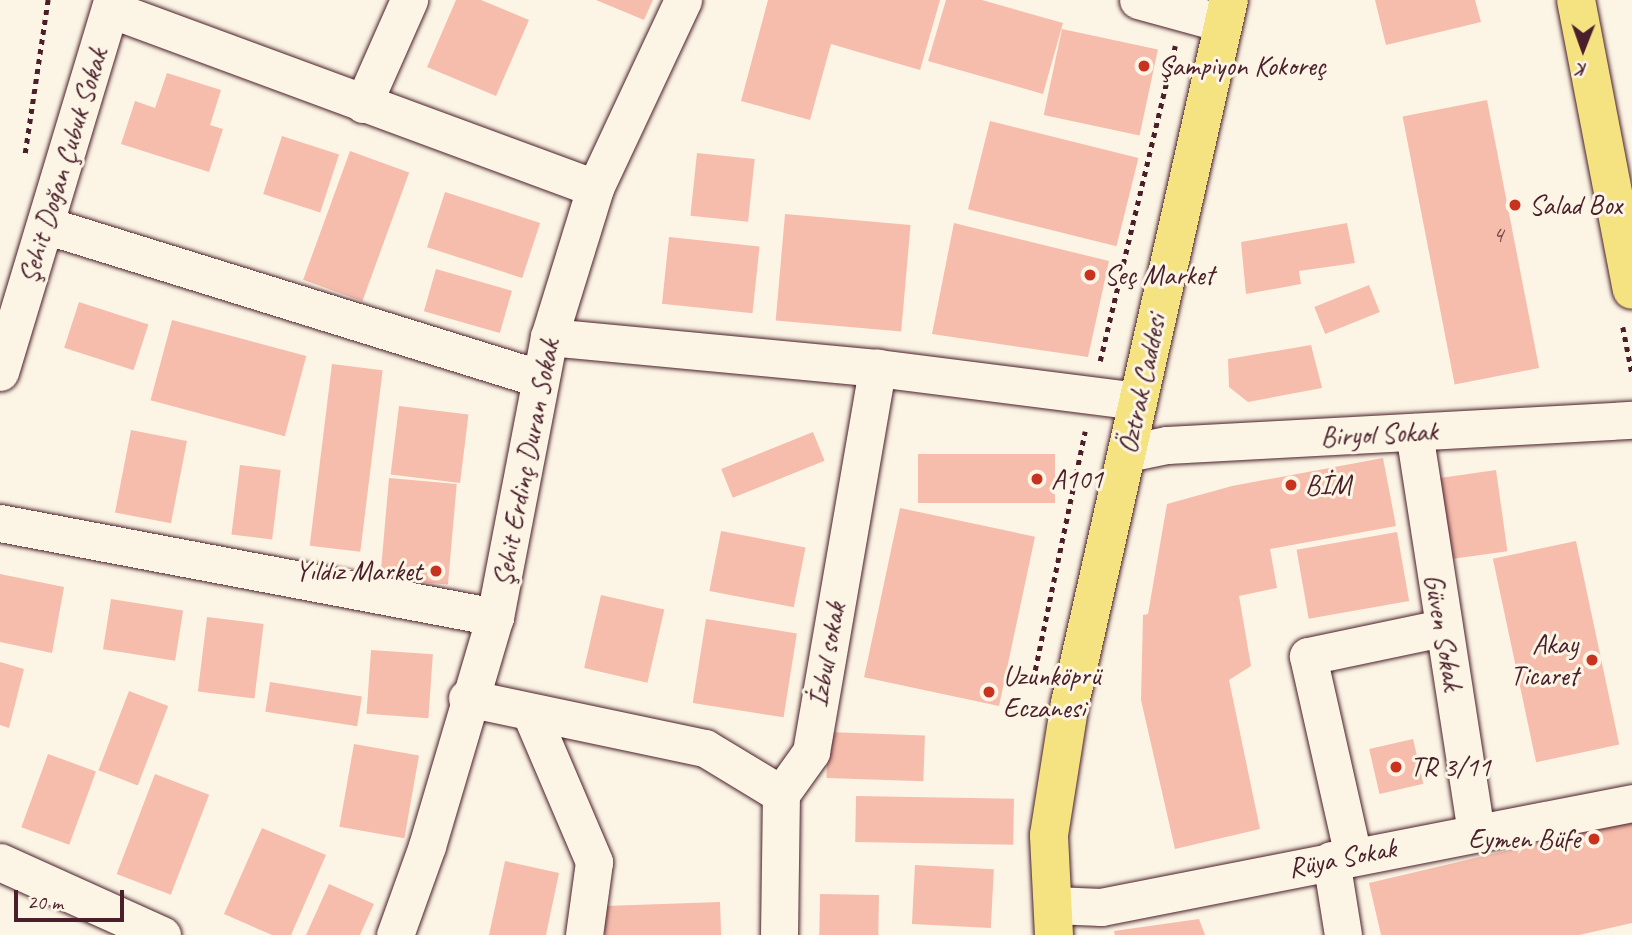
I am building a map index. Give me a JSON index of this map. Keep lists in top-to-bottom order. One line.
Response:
{"streets":{"main road":["Öztrak Caddesi"],"street":["Şehit Doğan Çubuk Sokak","Biryol Sokak","Şehit Erdinç Duran Sokak","Güven Sokak","İzbul sokak","Rüya Sokak"]},"crossings":[["Öztrak Caddesi","Biryol Sokak"],["Öztrak Caddesi","Rüya Sokak"],["Biryol Sokak","Güven Sokak"],["Güven Sokak","Rüya Sokak"]],"places":["Şampiyon Kokoreç","Salad Box","Seç Market","A101","BİM","Yıldız Market","Akay Ticaret","Uzunköprü Eczanesi","TR 3/11","Eymen Büfe"],"house_numbers":["4"],"scale_bar":"20 m","north":"bottom"}
